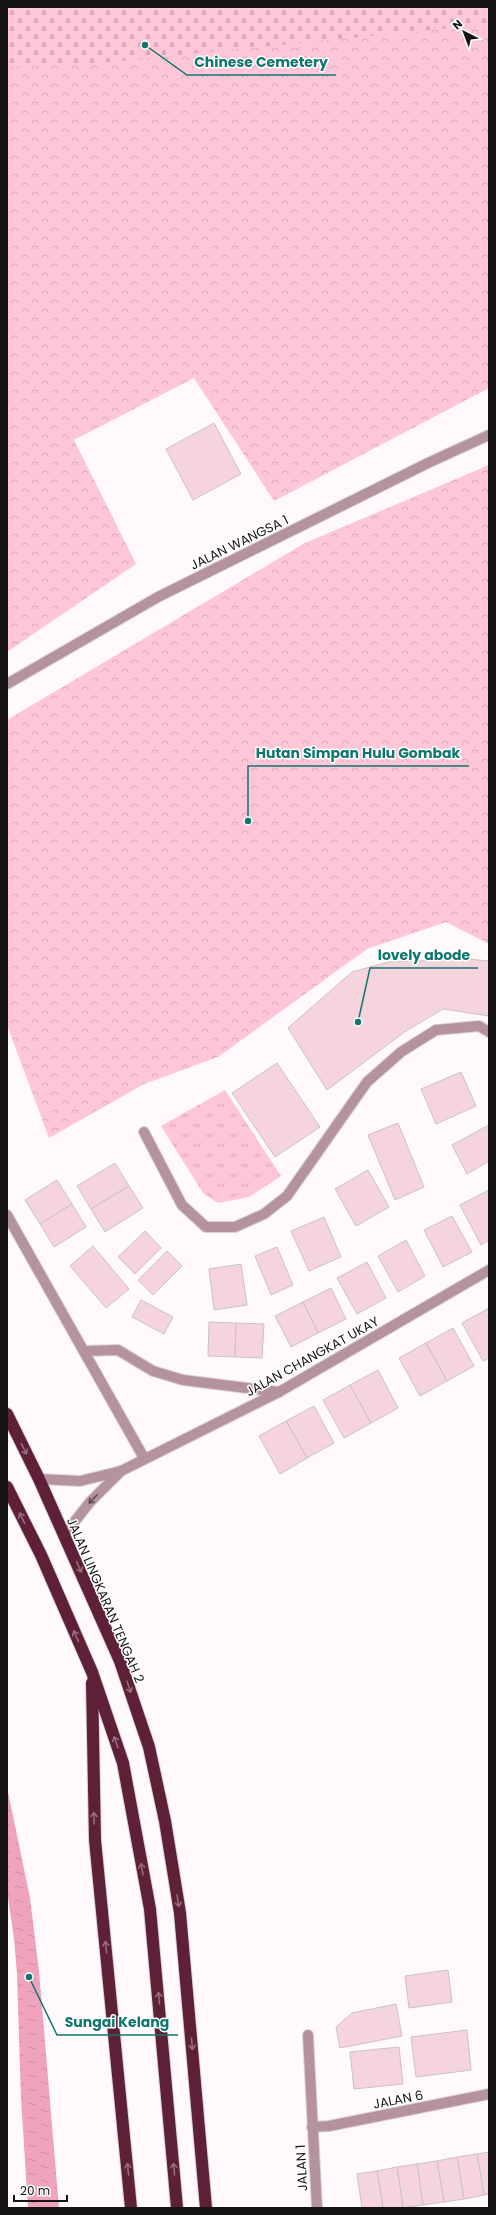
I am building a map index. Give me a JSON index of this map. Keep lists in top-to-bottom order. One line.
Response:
{"streets":{"highway":["JALAN LINGKARAN TENGAH 2"],"street":["JALAN WANGSA 1","JALAN CHANGKAT UKAY","JALAN 6","JALAN 1"]},"crossings":[["JALAN CHANGKAT UKAY","JALAN LINGKARAN TENGAH 2"],["JALAN 6","JALAN 1"]],"places":["Chinese Cemetery","Hutan Simpan Hulu Gombak","lovely abode","Sungai Kelang"],"scale_bar":"20 m","north":"top left"}
